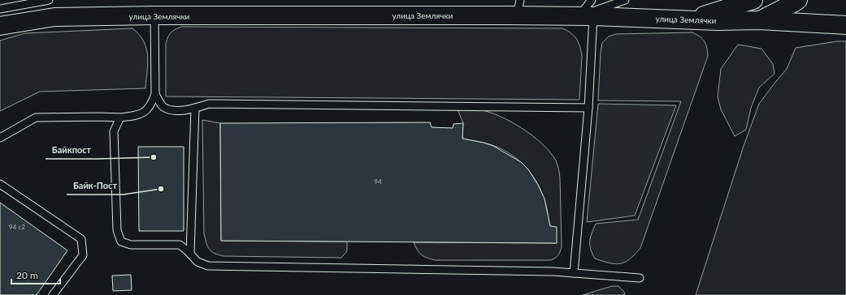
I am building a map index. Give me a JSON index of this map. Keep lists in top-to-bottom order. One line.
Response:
{"streets":{"main road":["улица Землячки"]},"places":["Байкпост","Байк-Пост"],"house_numbers":["94","94 с2"],"scale_bar":"20 m"}
